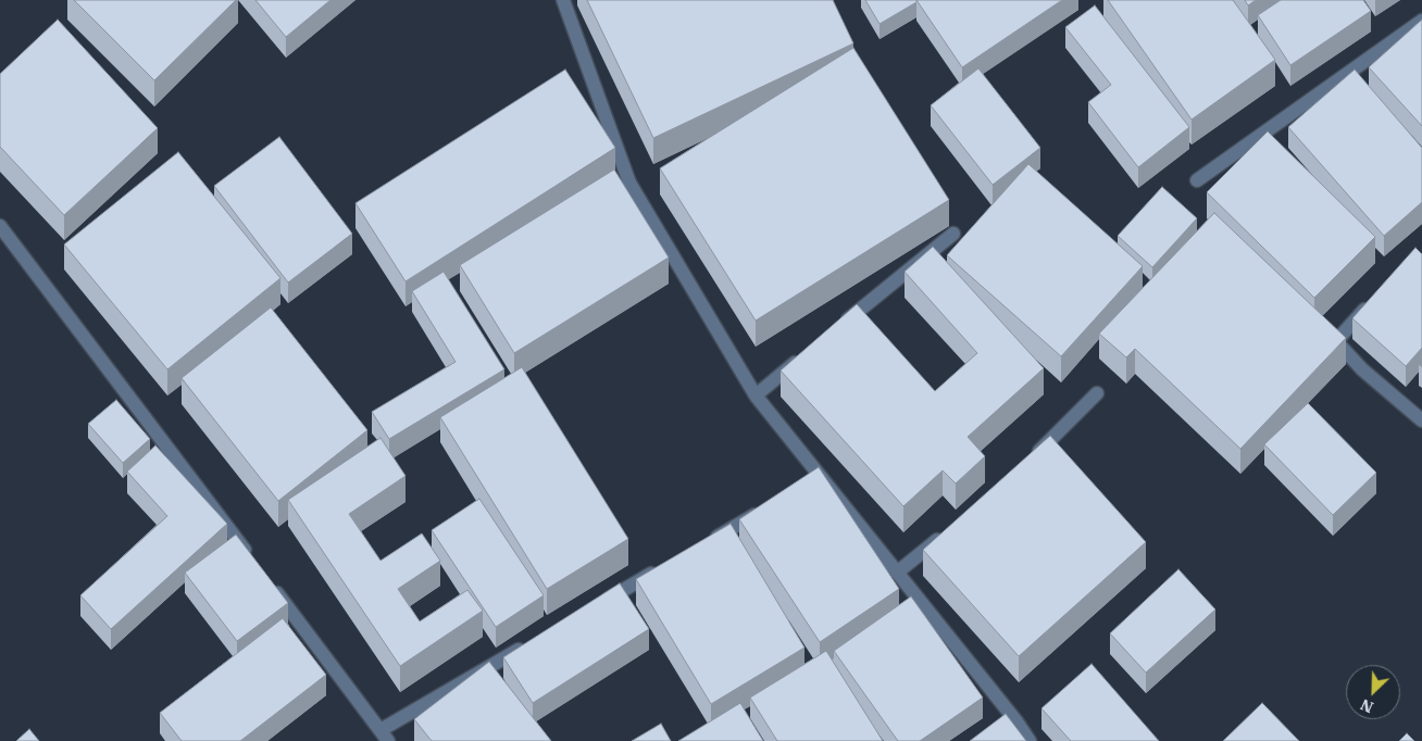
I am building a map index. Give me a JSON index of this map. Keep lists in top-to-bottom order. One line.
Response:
{"north":"bottom left"}
